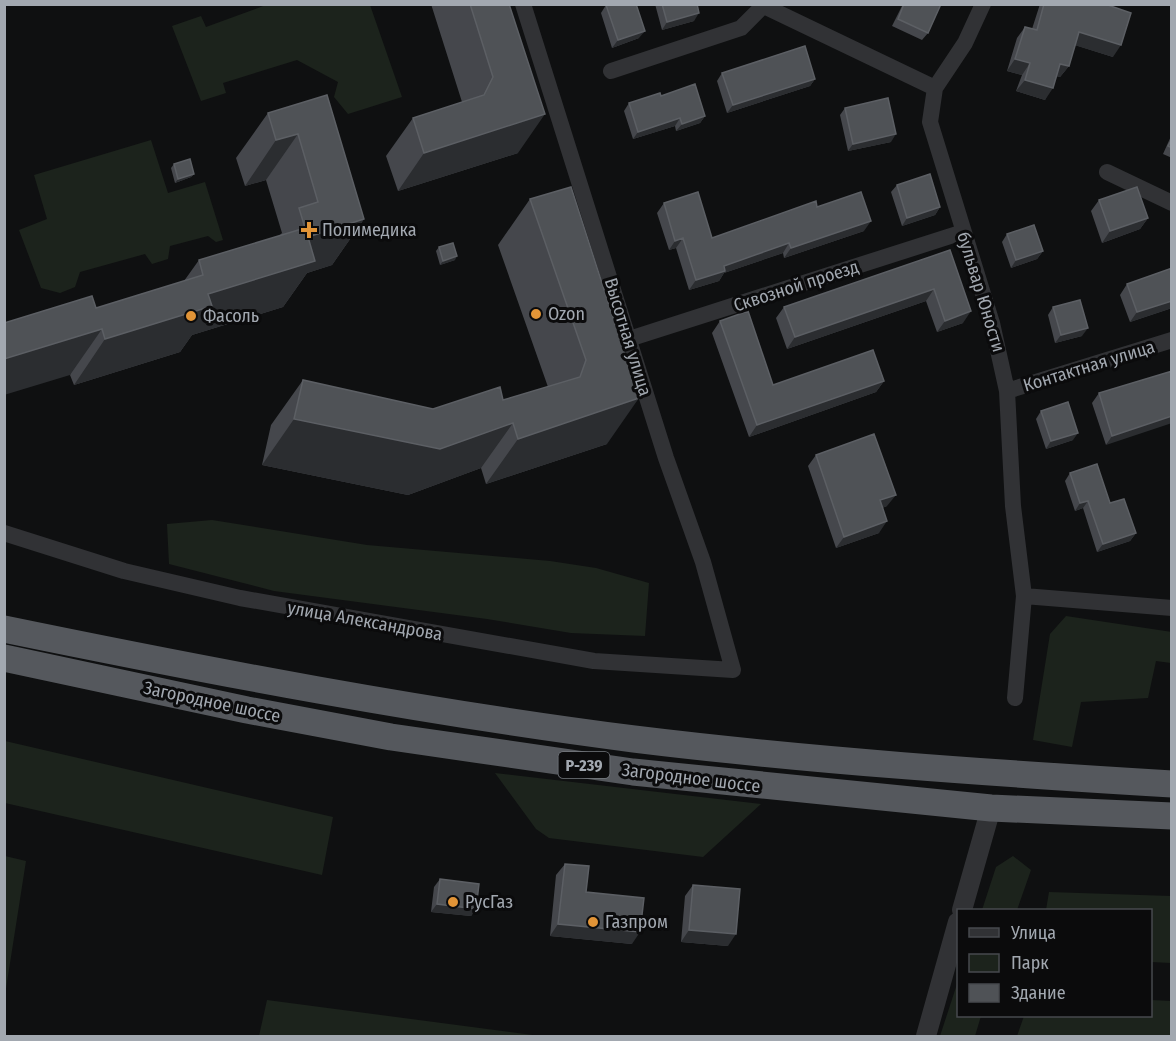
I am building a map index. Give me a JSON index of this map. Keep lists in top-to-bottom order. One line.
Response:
{"streets":{"highway":["Загородное шоссе","Р-239"],"street":["Сквозной проезд","бульвар Юности","Высотная улица","Контактная улица","улица Александрова"]},"crossings":[["Сквозной проезд","бульвар Юности"],["Сквозной проезд","Высотная улица"],["бульвар Юности","Контактная улица"],["Высотная улица","улица Александрова"]],"places":{"health":["Полимедика"],"other":["Ozon","Фасоль","РусГаз","Газпром"]},"legend":["Улица","Парк","Здание"]}
